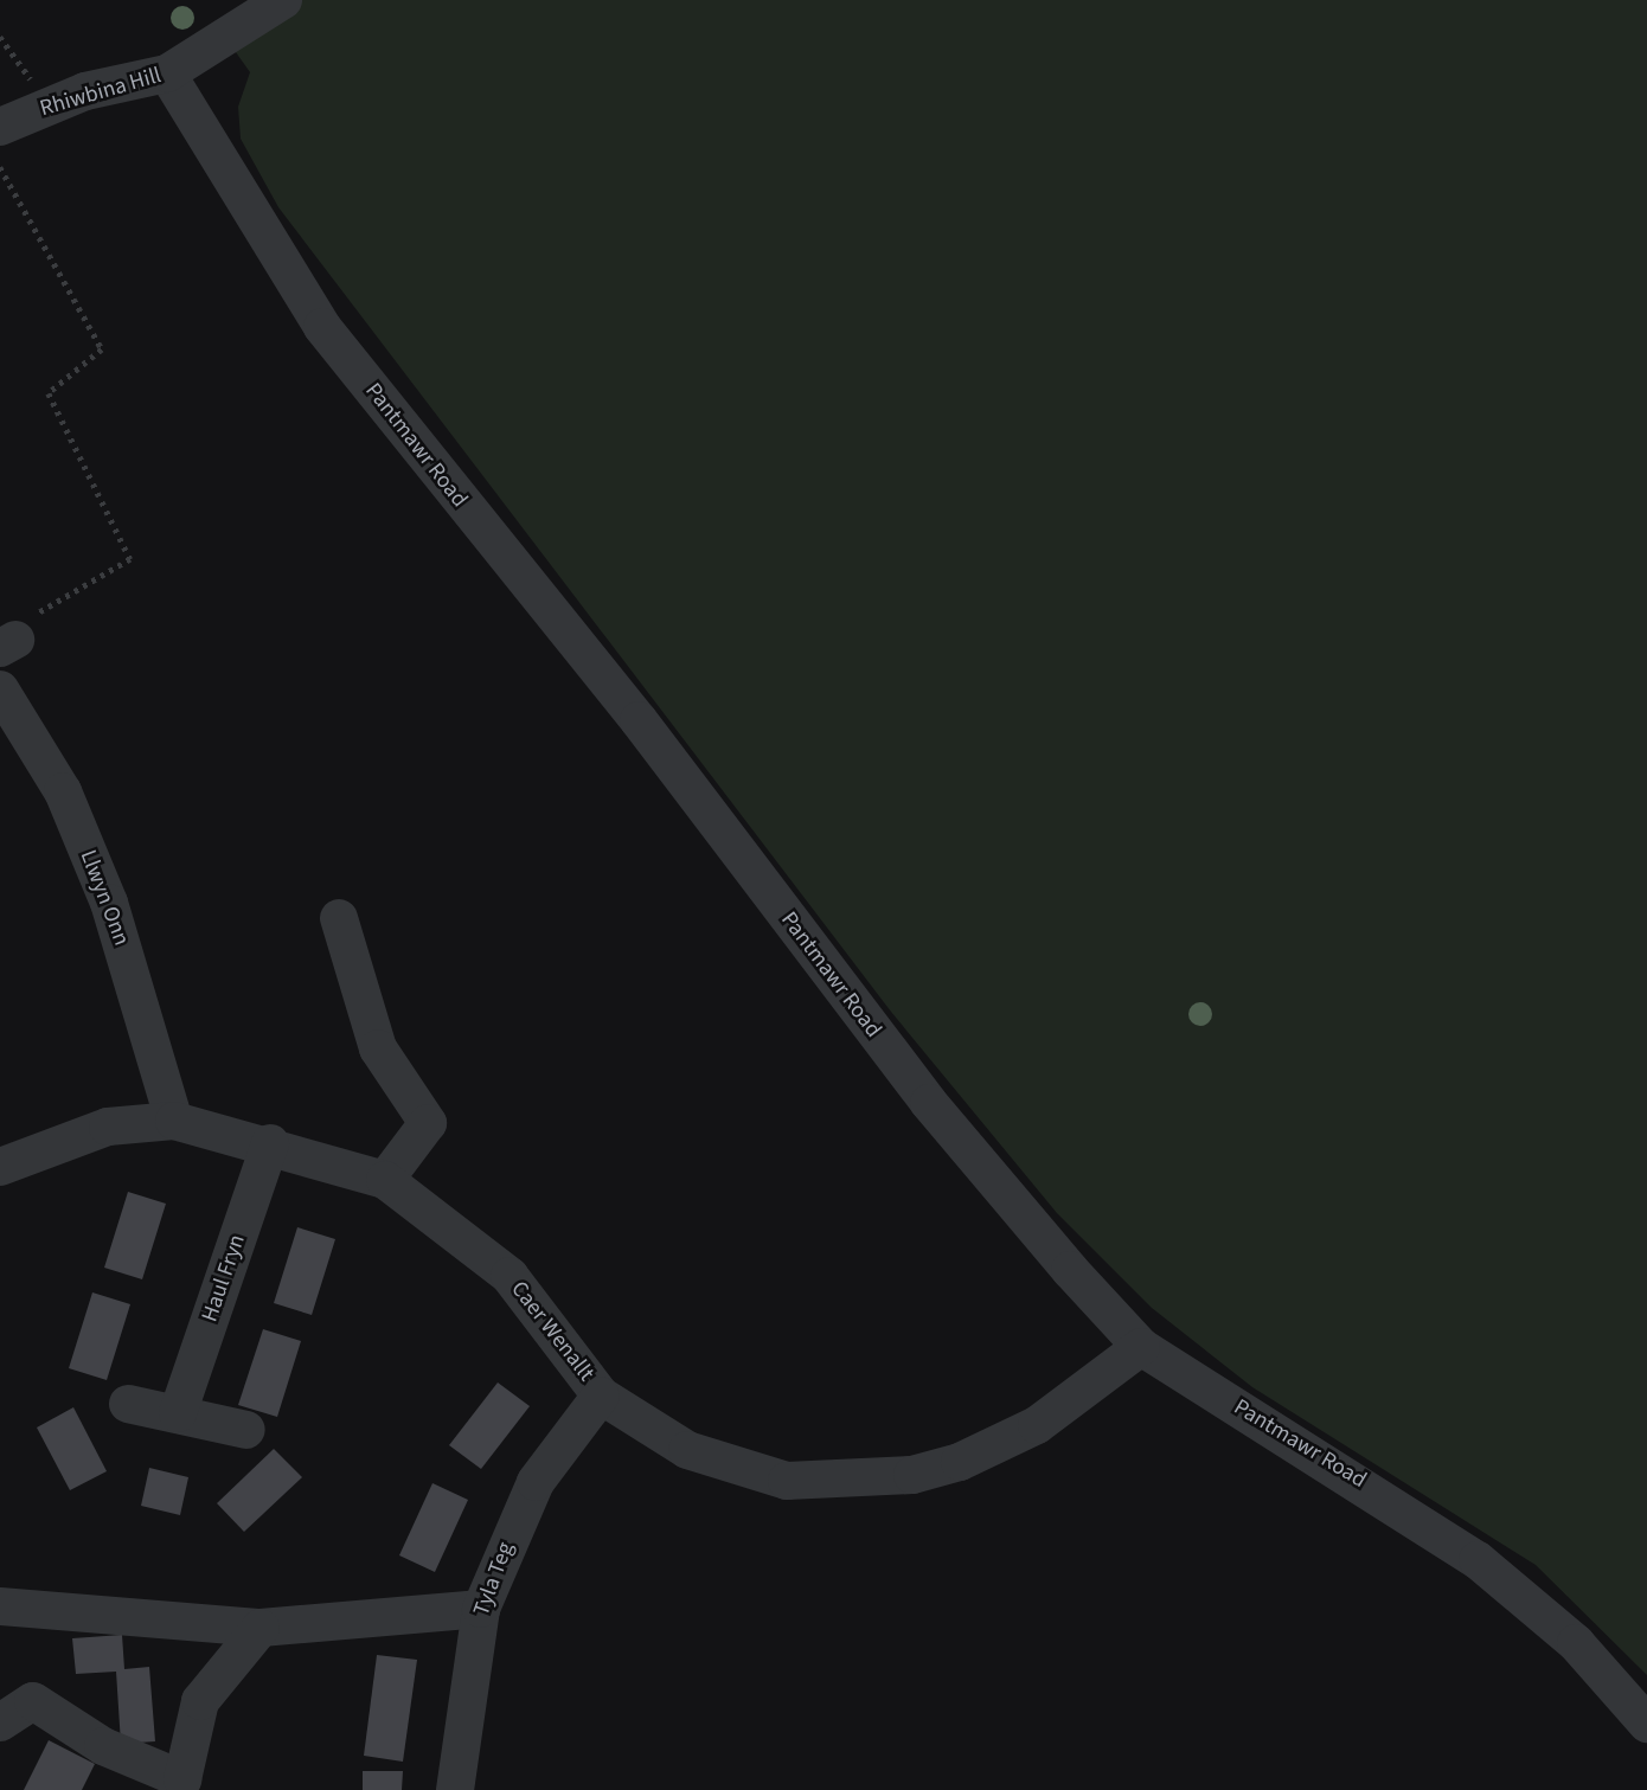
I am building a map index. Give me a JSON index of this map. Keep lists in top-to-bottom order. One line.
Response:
{"streets":{"street":["Rhiwbina Hill","Pantmawr Road","Llwyn Onn","Haul Fryn","Caer Wenallt","Tyla Teg"]},"crossings":[["Rhiwbina Hill","Pantmawr Road"],["Pantmawr Road","Caer Wenallt"],["Llwyn Onn","Caer Wenallt"],["Haul Fryn","Caer Wenallt"],["Caer Wenallt","Tyla Teg"]]}
